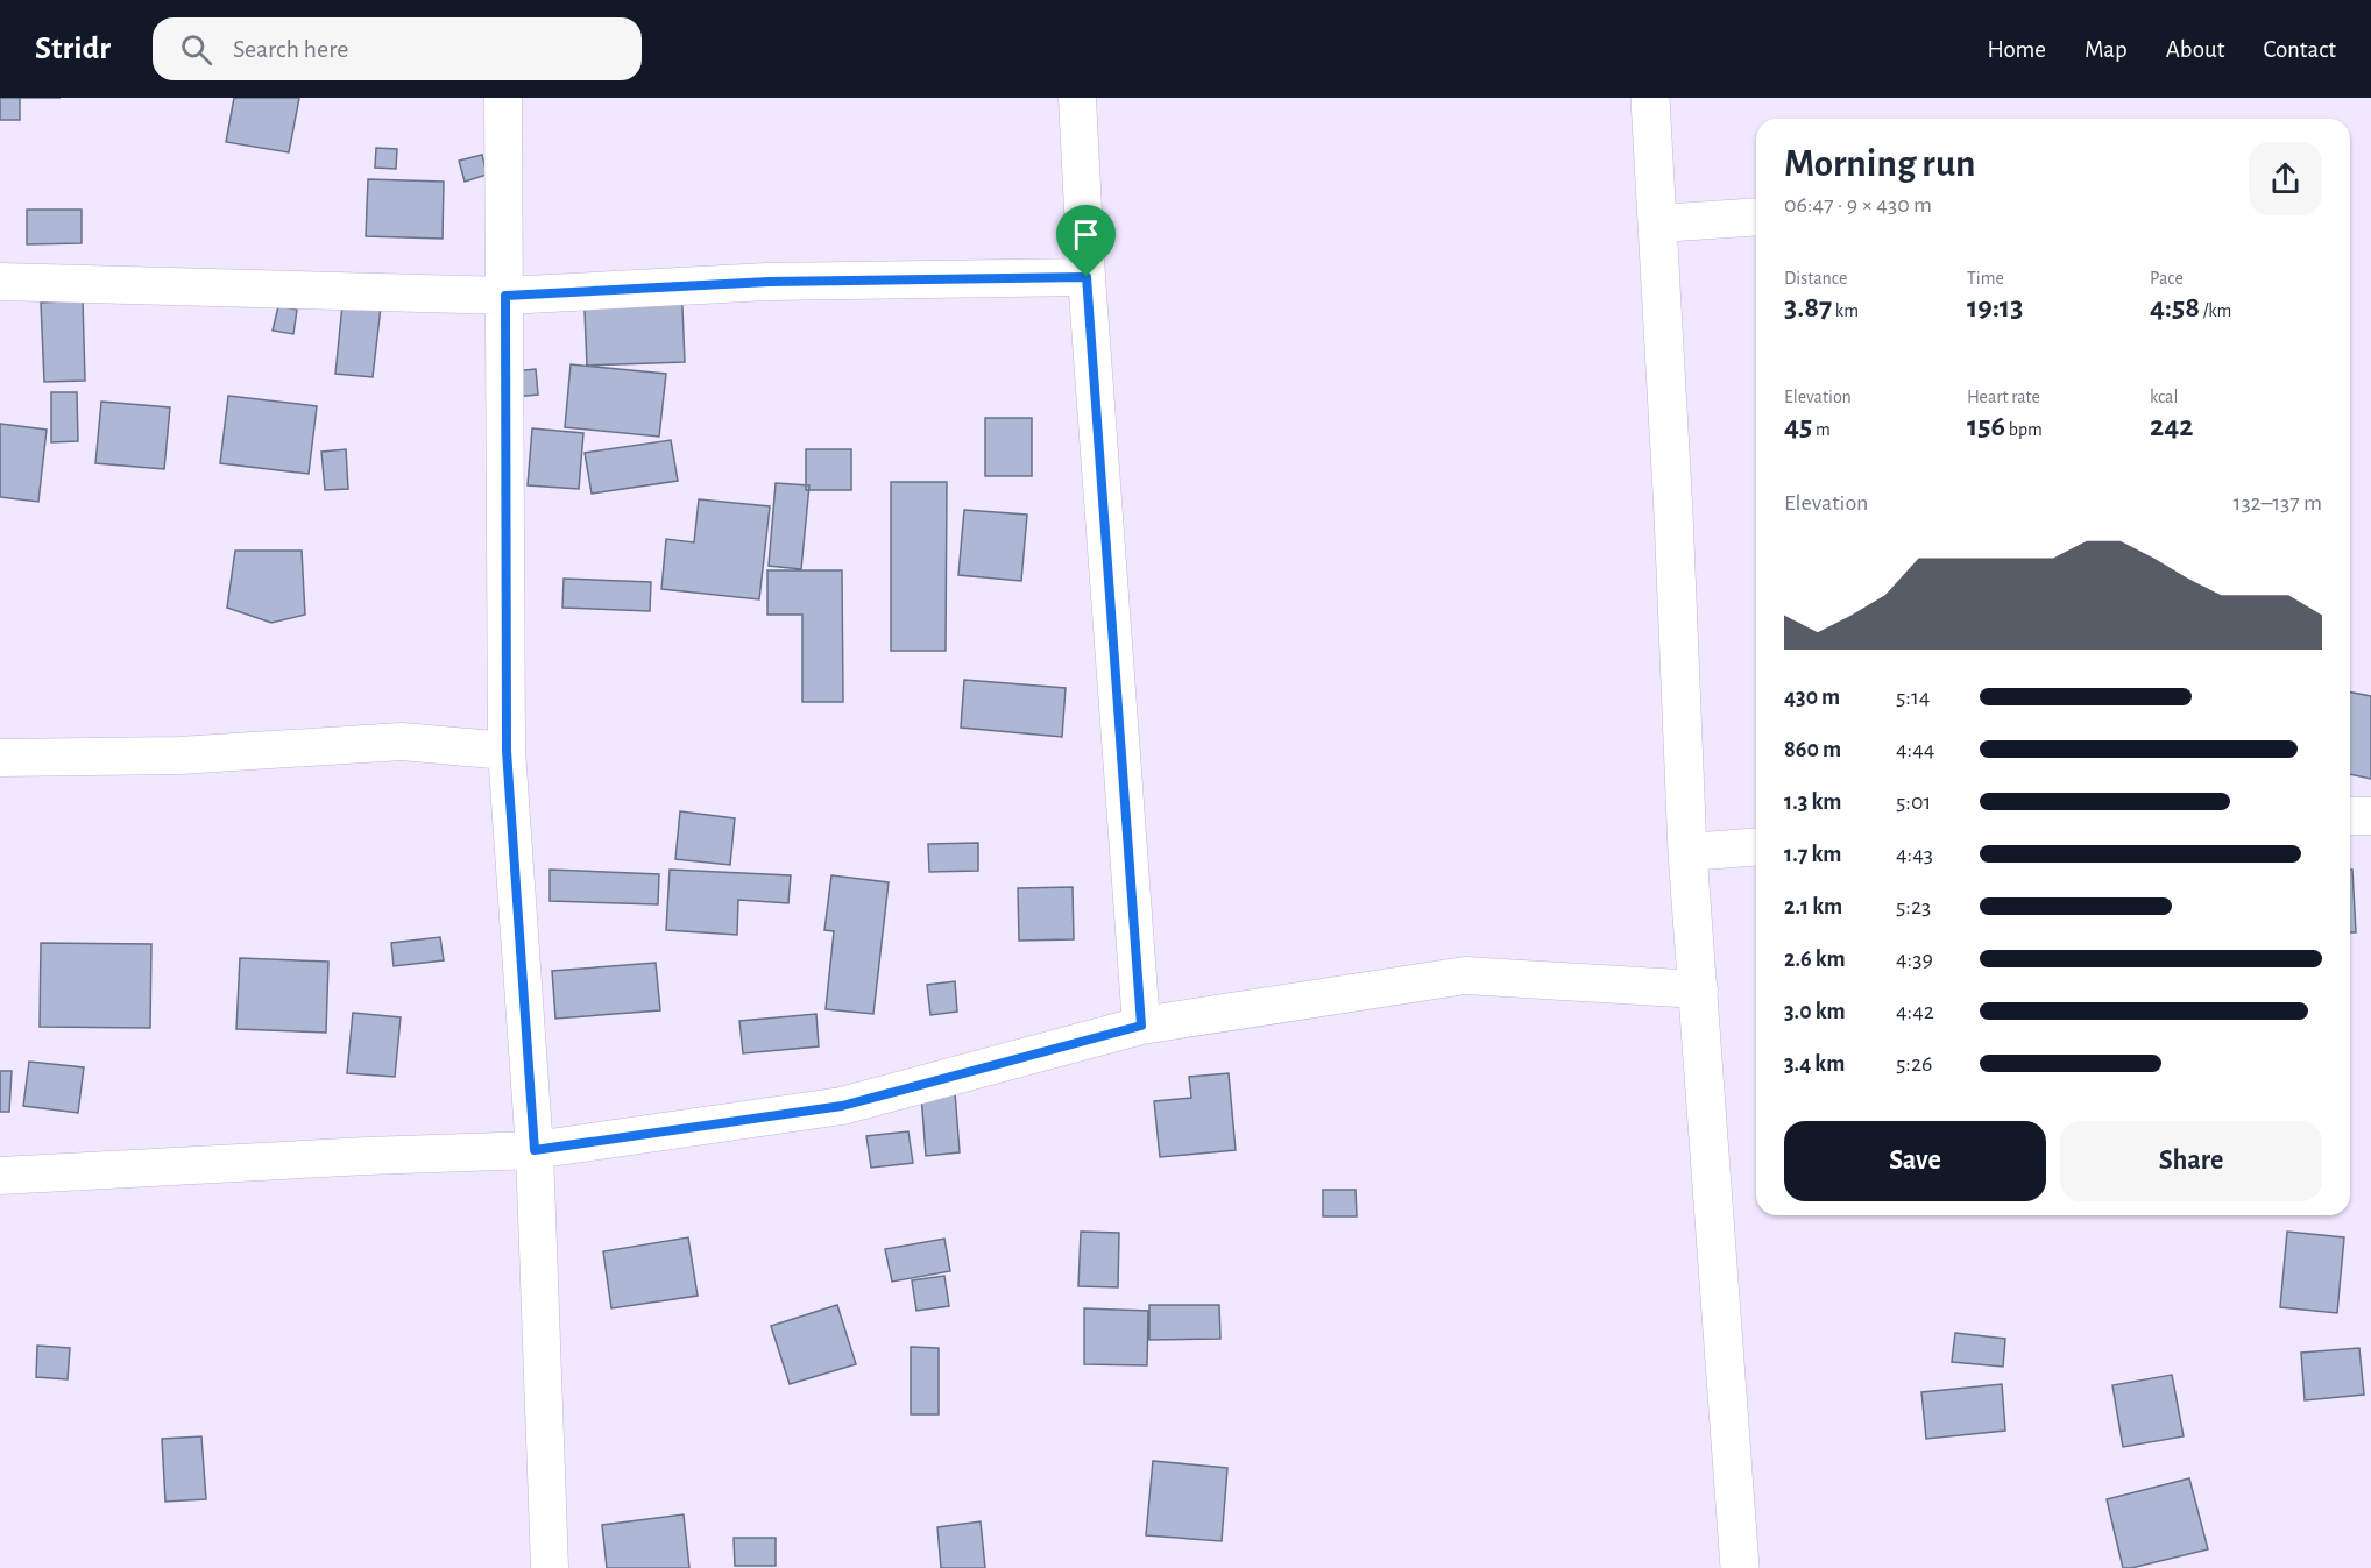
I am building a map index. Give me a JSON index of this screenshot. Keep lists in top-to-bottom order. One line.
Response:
{"page":{"header":"Stridr","search":"Search here","nav":["Home","Map","About","Contact"],"heading":["Morning run","06:47 · 9 × 430 m"],"stats":[["Distance","3.87 km"],["Time","19:13"],["Pace","4:58 /km"],["Elevation","45 m"],["Heart rate","156 bpm"],["kcal","242"]],"chart":["Elevation","132–137 m"],"list":[{"name":"430 m","note":"5:14"},{"name":"860 m","note":"4:44"},{"name":"1.3 km","note":"5:01"},{"name":"1.7 km","note":"4:43"},{"name":"2.1 km","note":"5:23"},{"name":"2.6 km","note":"4:39"},{"name":"3.0 km","note":"4:42"},{"name":"3.4 km","note":"5:26"}],"buttons":["Save","Share"]}}
